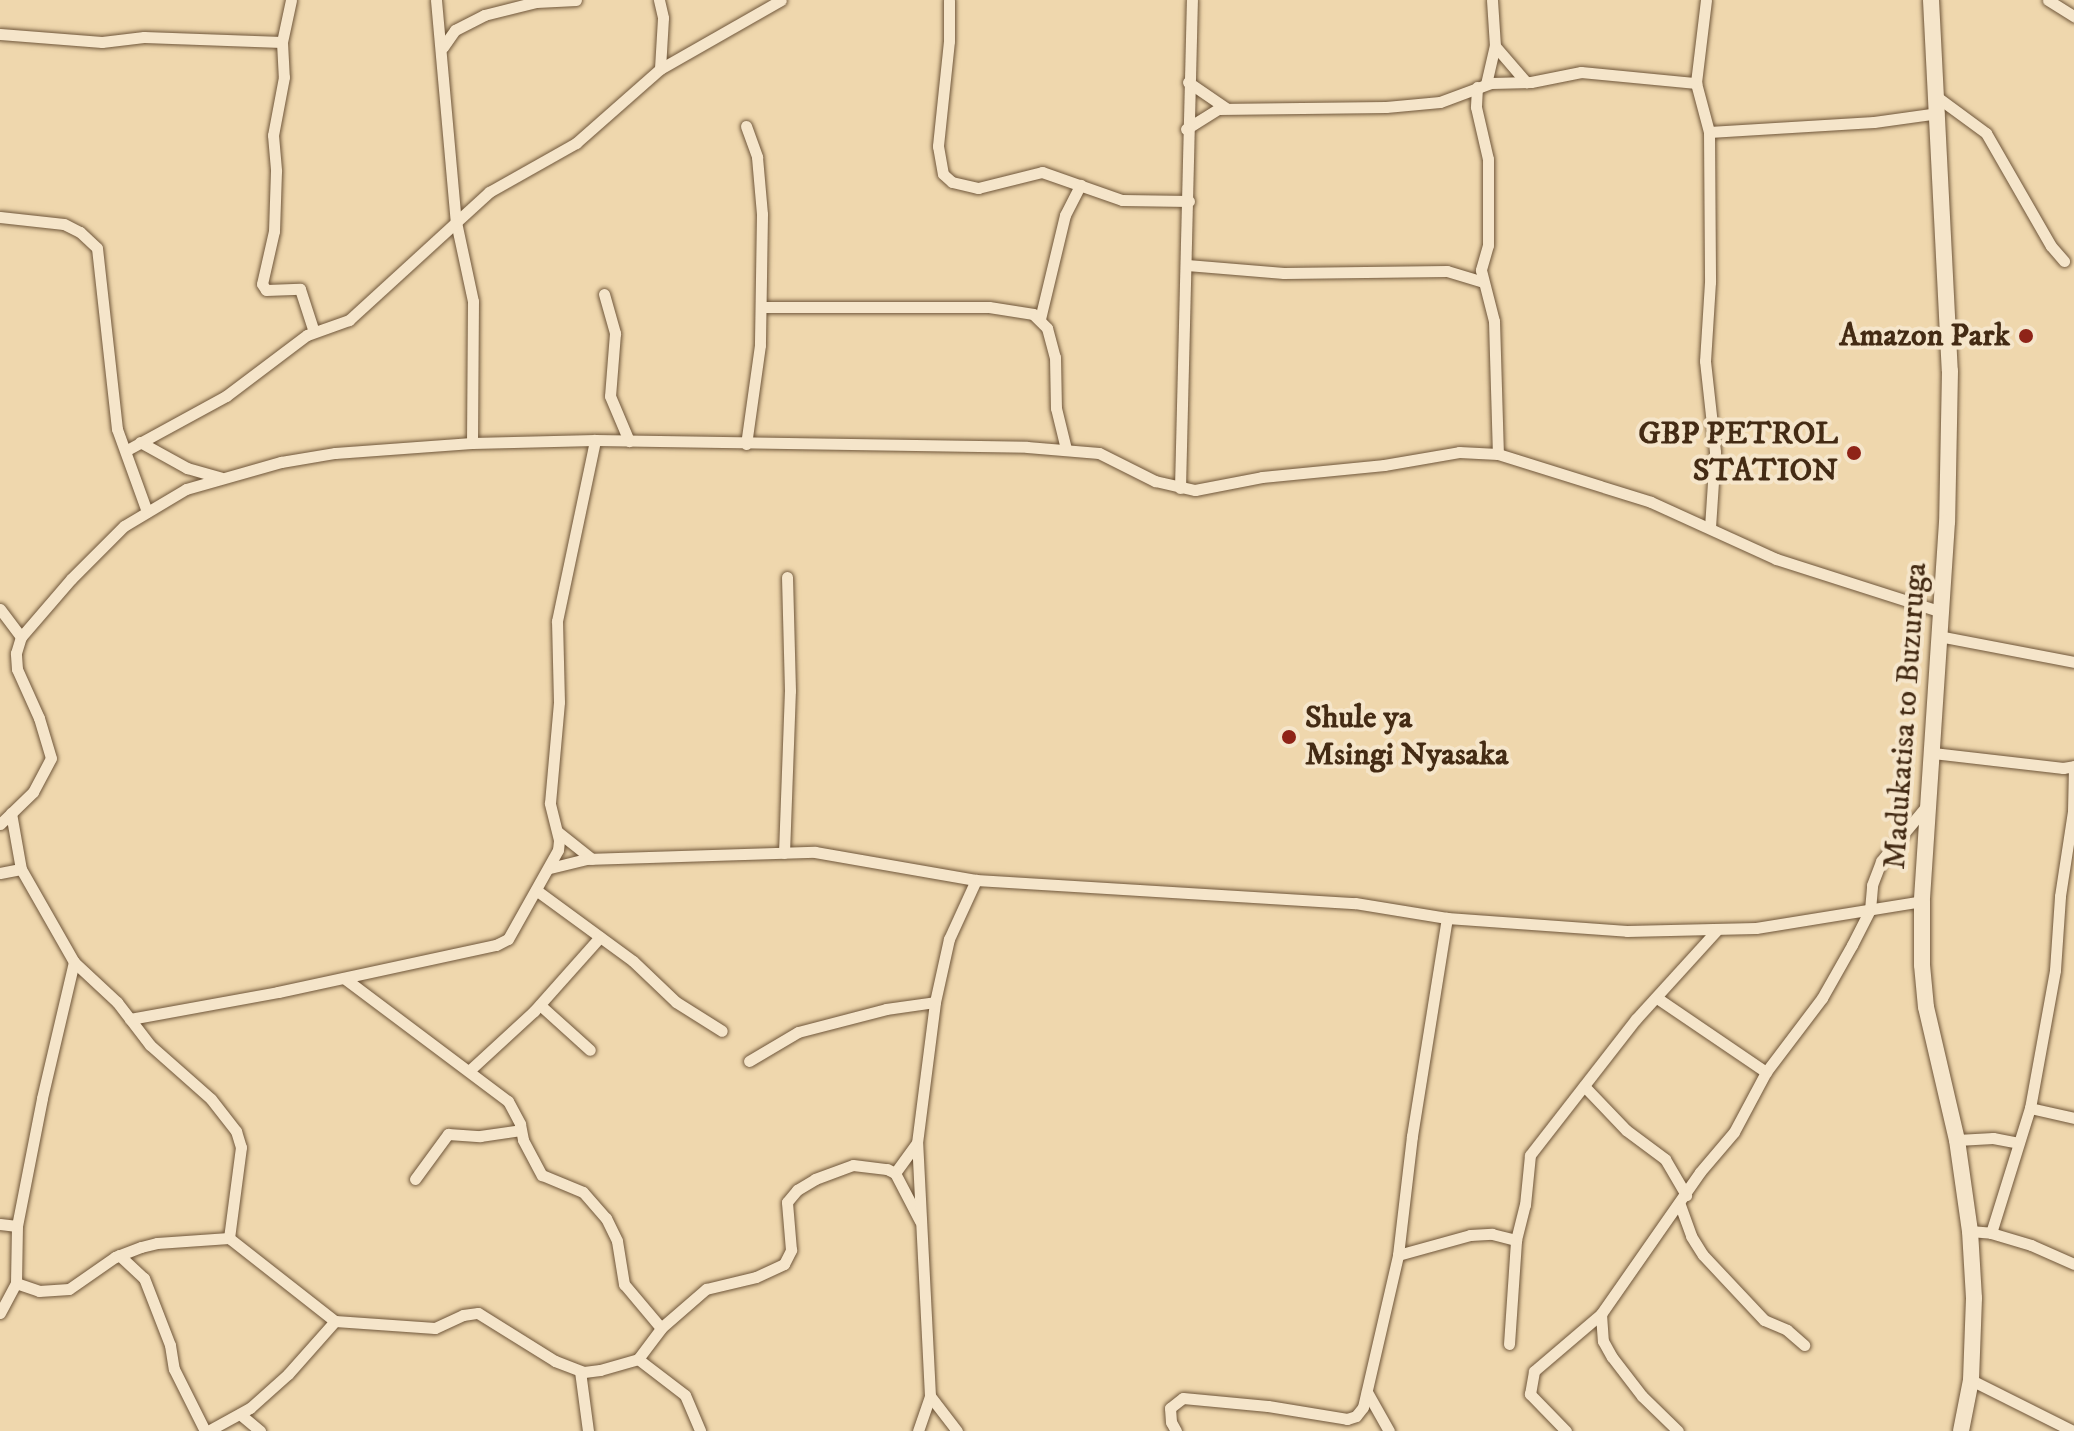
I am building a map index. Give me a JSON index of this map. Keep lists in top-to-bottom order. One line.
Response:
{"streets":{"main road":["Madukatisa to Buzuruga"]},"places":["Amazon Park","GBP PETROL STATION","Shule ya Msingi Nyasaka"]}
